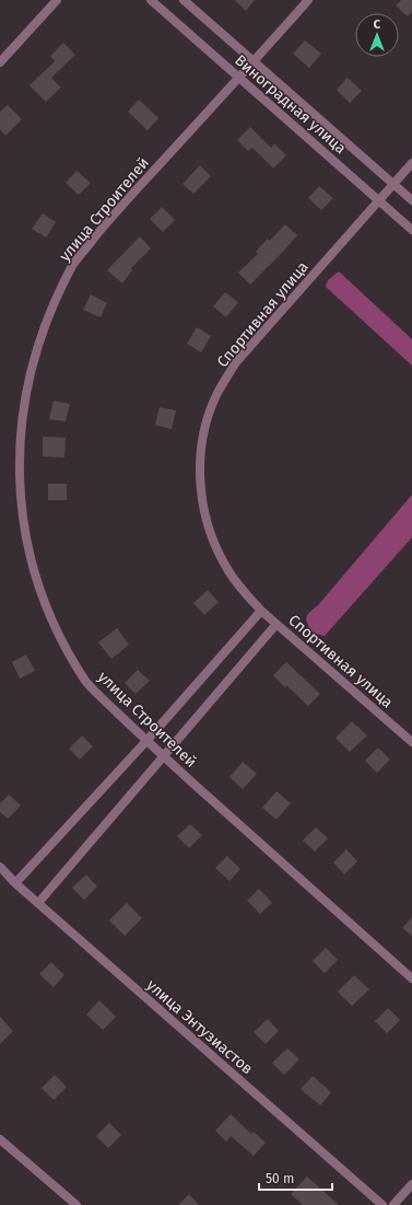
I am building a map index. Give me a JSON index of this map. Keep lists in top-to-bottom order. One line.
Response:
{"streets":{"street":["Виноградная улица","улица Строителей","Спортивная улица","улица Энтузиастов"]},"crossings":[["Виноградная улица","улица Строителей"],["Виноградная улица","Спортивная улица"]],"scale_bar":"50 m","north":"top"}
